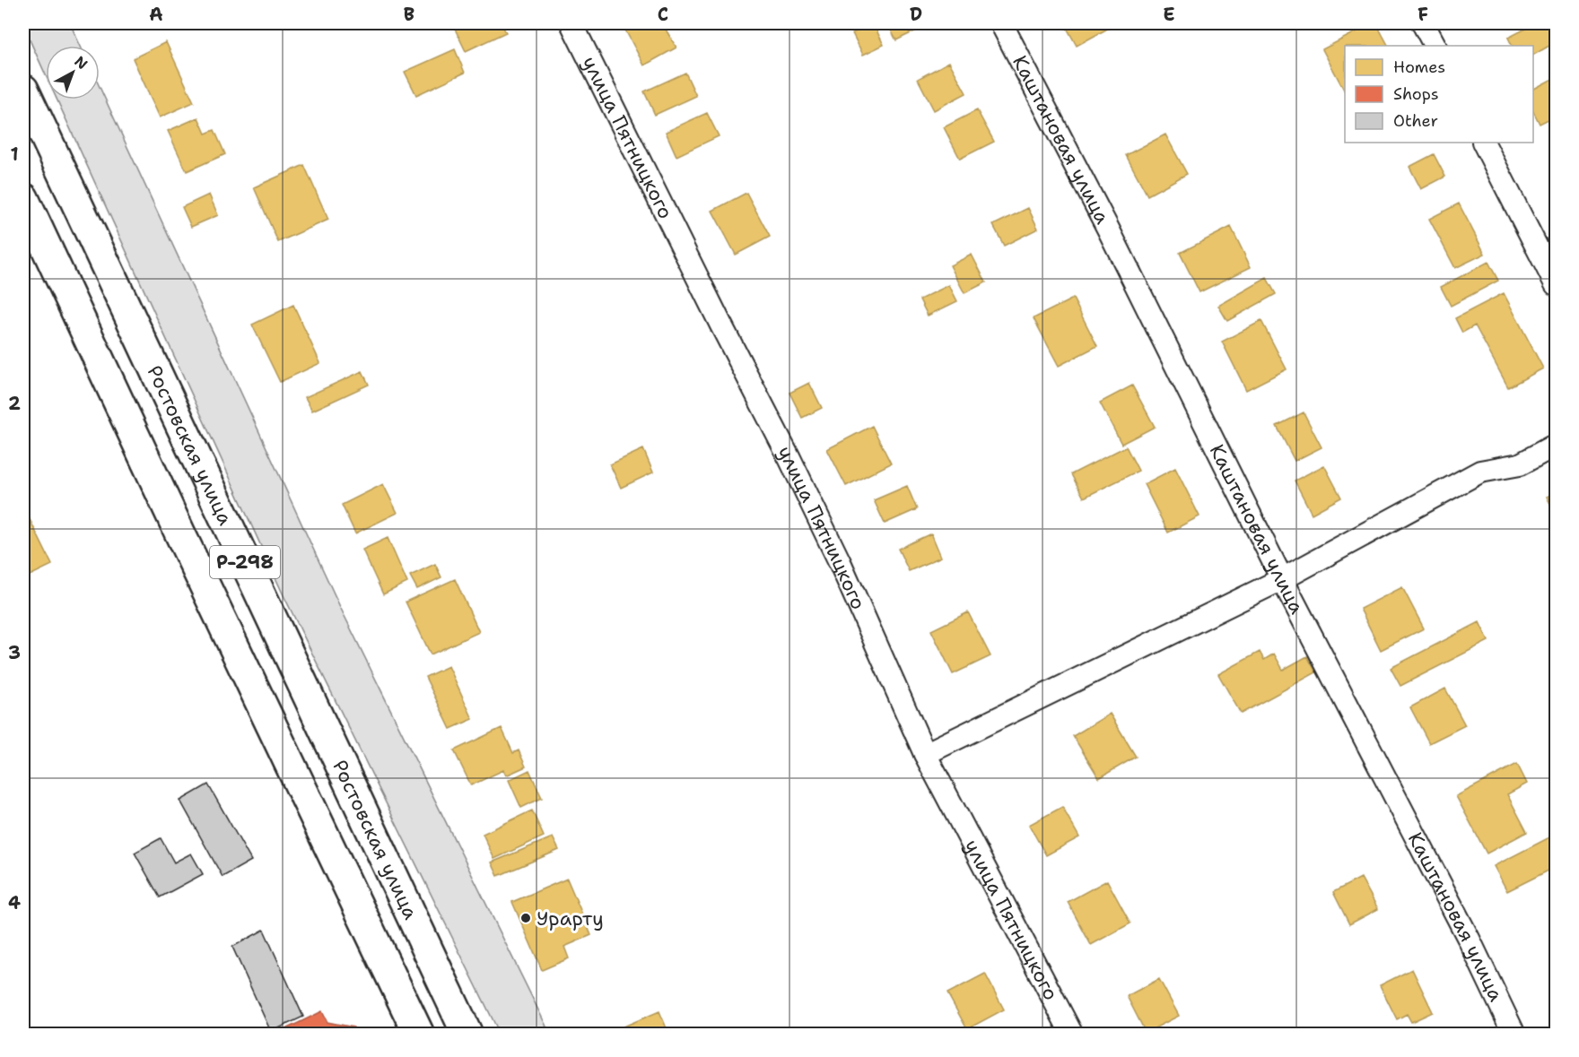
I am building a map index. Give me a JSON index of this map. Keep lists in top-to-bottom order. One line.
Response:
{"streets":{"highway":["Ростовская улица","Р-298"],"street":["улица Пятницкого","Каштановая улица"]},"places":["Урарту"],"legend":["Homes","Shops","Other"],"north":"top right","grid":{"columns":["A","B","C","D","E","F"],"rows":["1","2","3","4"]}}
